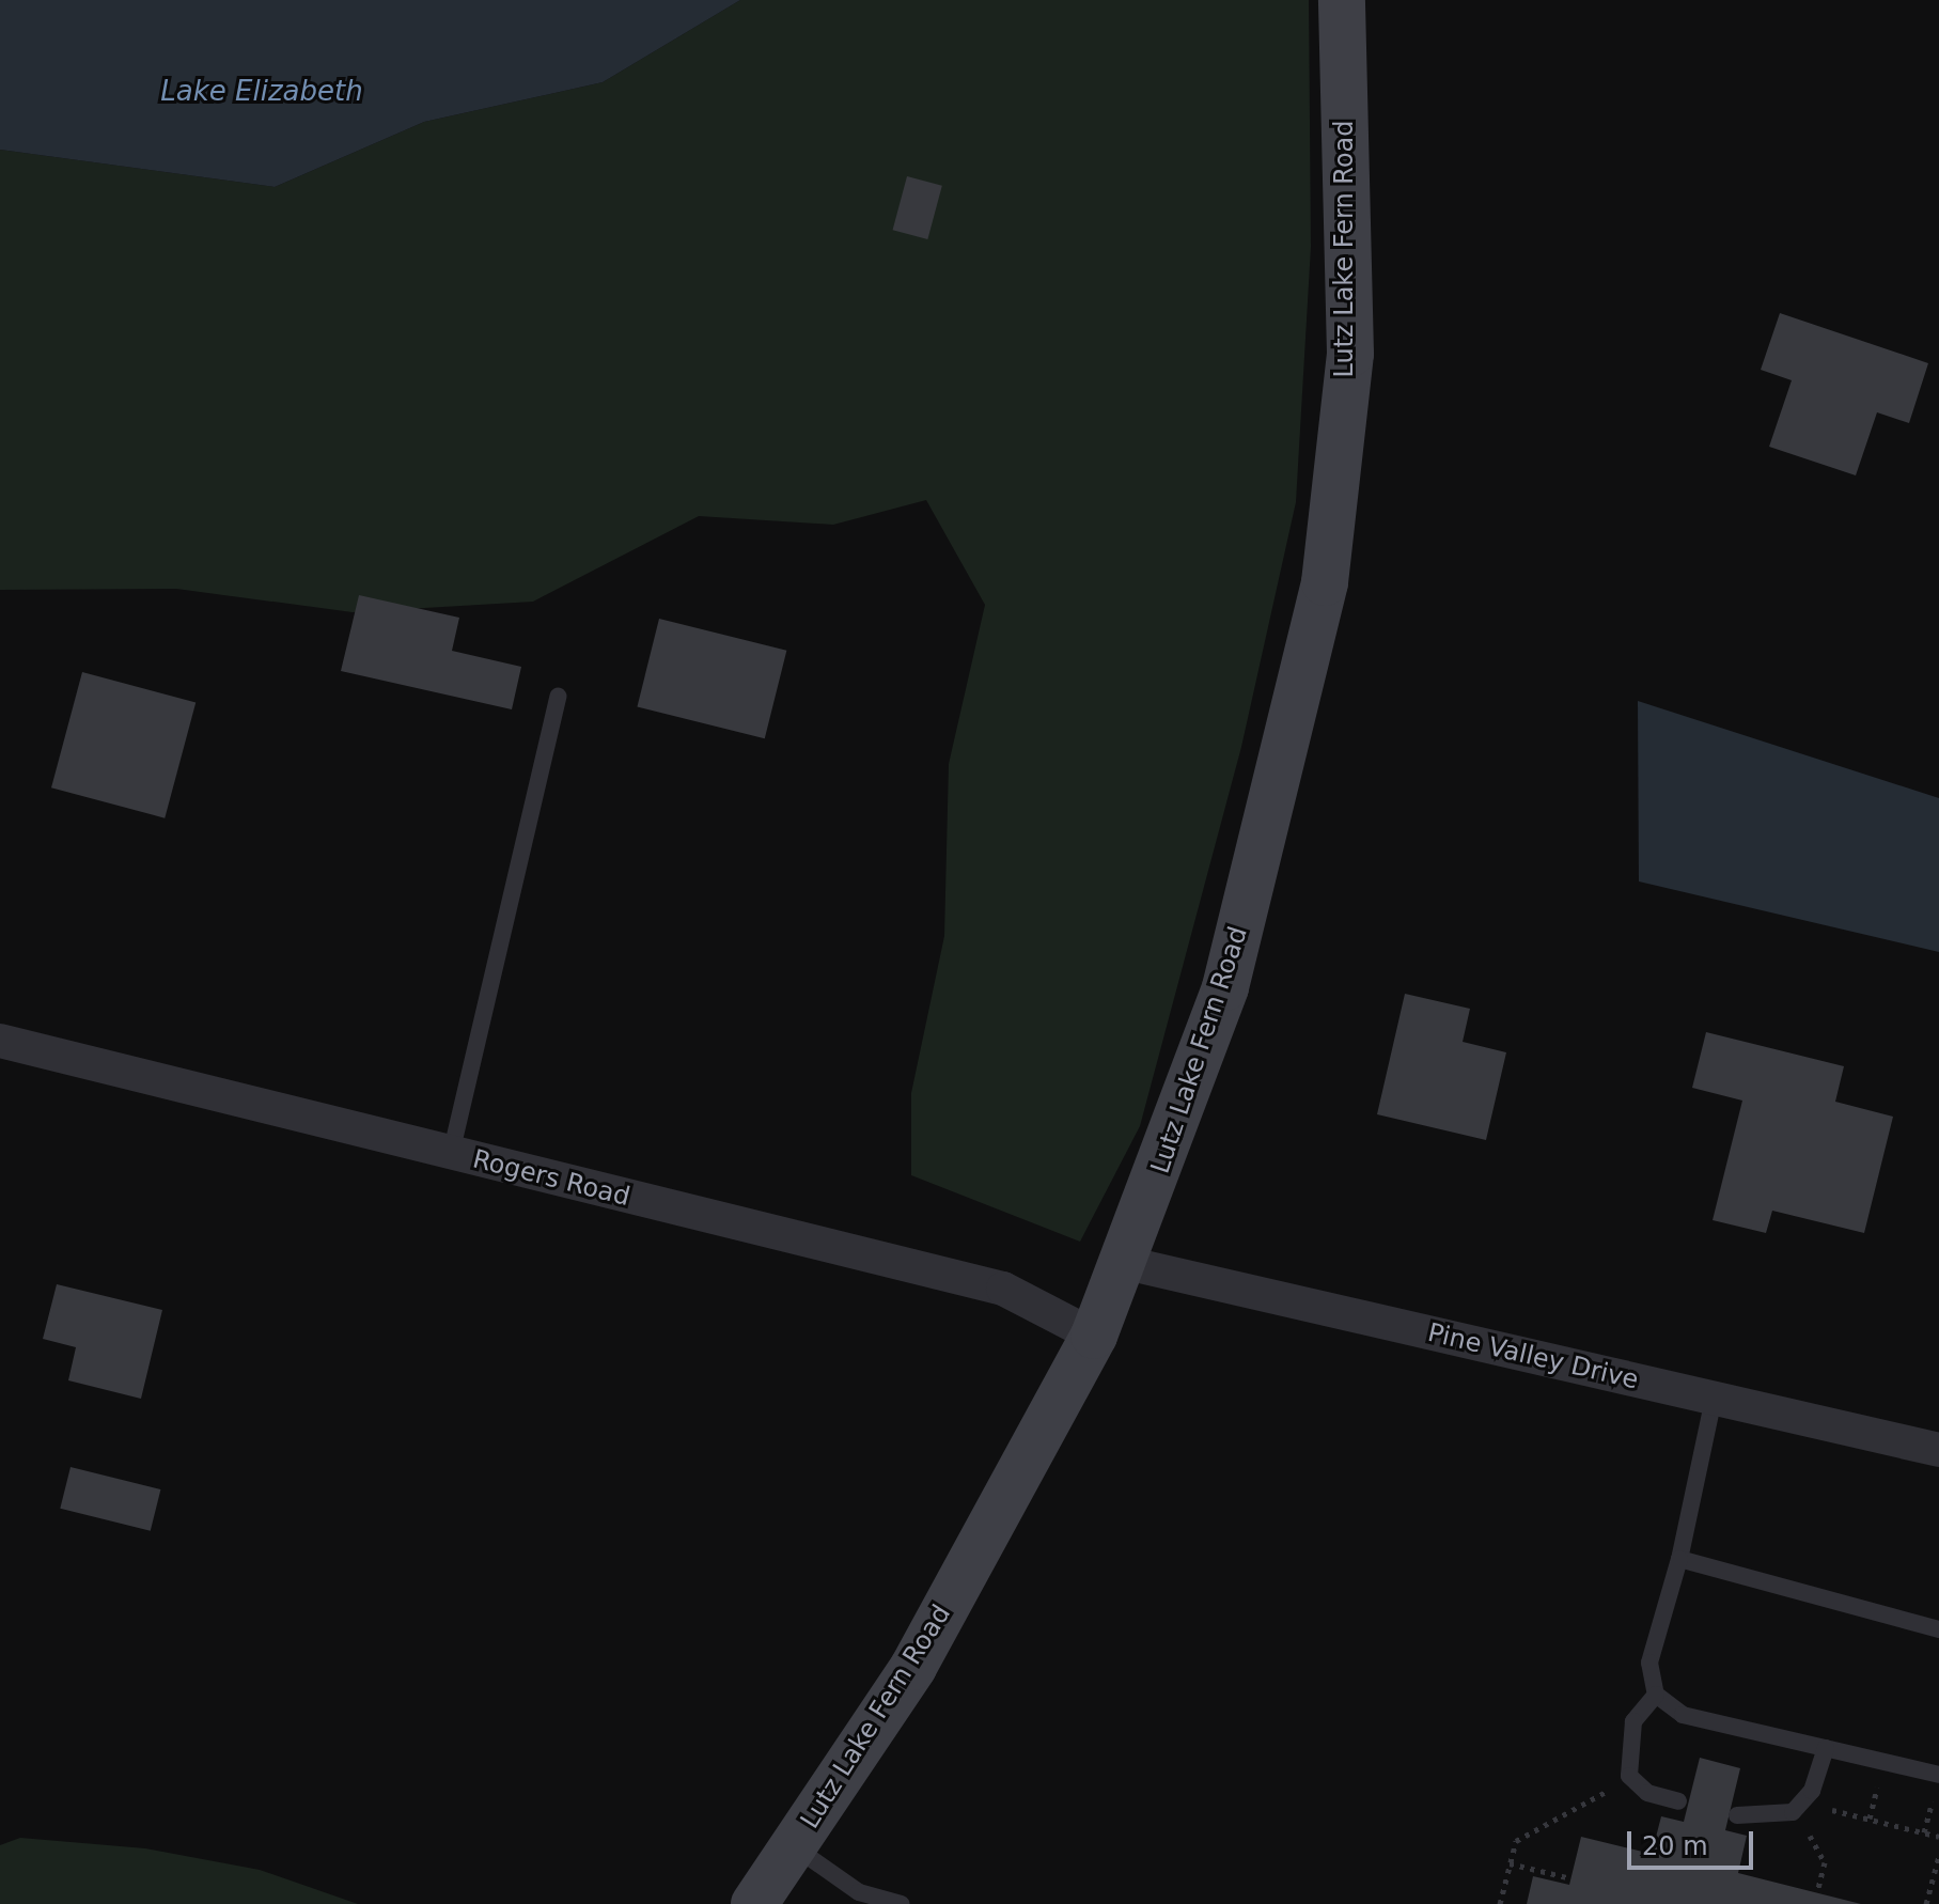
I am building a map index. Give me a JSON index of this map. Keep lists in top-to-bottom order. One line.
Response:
{"streets":{"main road":["Lutz Lake Fern Road"],"street":["Rogers Road","Pine Valley Drive"]},"crossings":[["Lutz Lake Fern Road","Rogers Road"],["Lutz Lake Fern Road","Pine Valley Drive"]],"water":["Lake Elizabeth"],"scale_bar":"20 m"}
